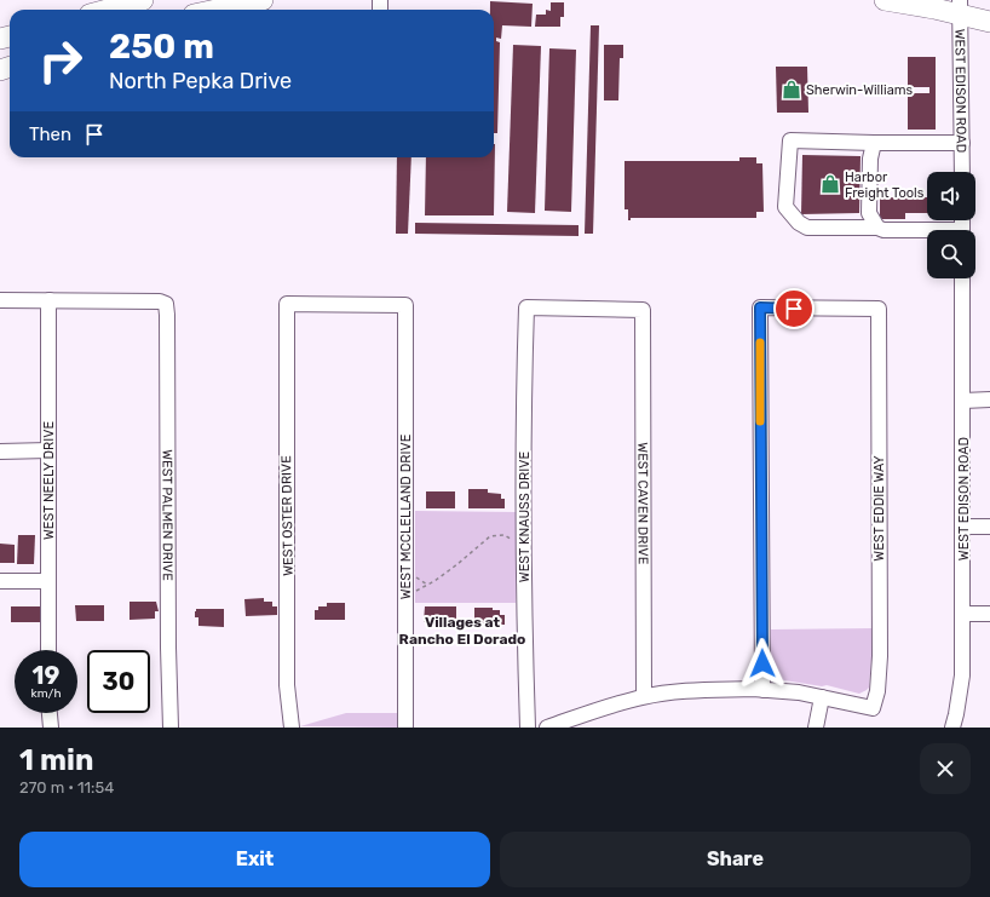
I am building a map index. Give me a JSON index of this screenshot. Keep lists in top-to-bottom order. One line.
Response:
{"streets":{"street":["WEST EDISON ROAD","WEST NEELY DRIVE","WEST CAVEN DRIVE","WEST EDDIE WAY","WEST PALMEN DRIVE","WEST OSTER DRIVE","WEST MCCLELLAND DRIVE","WEST KNAUSS DRIVE"]},"crossings":[["WEST NEELY DRIVE","WEST PALMEN DRIVE"],["WEST CAVEN DRIVE","WEST KNAUSS DRIVE"],["WEST OSTER DRIVE","WEST MCCLELLAND DRIVE"]],"districts":["Villages at Rancho El Dorado"],"places":{"shop":["Sherwin-Williams","Harbor Freight Tools"]},"page":{"turn":["250 m","North Pepka Drive"],"then":"Then","speed":"19 km/h","limit":"30","heading":["1 min","270 m · 11:54"],"buttons":["Exit","Share"]}}
